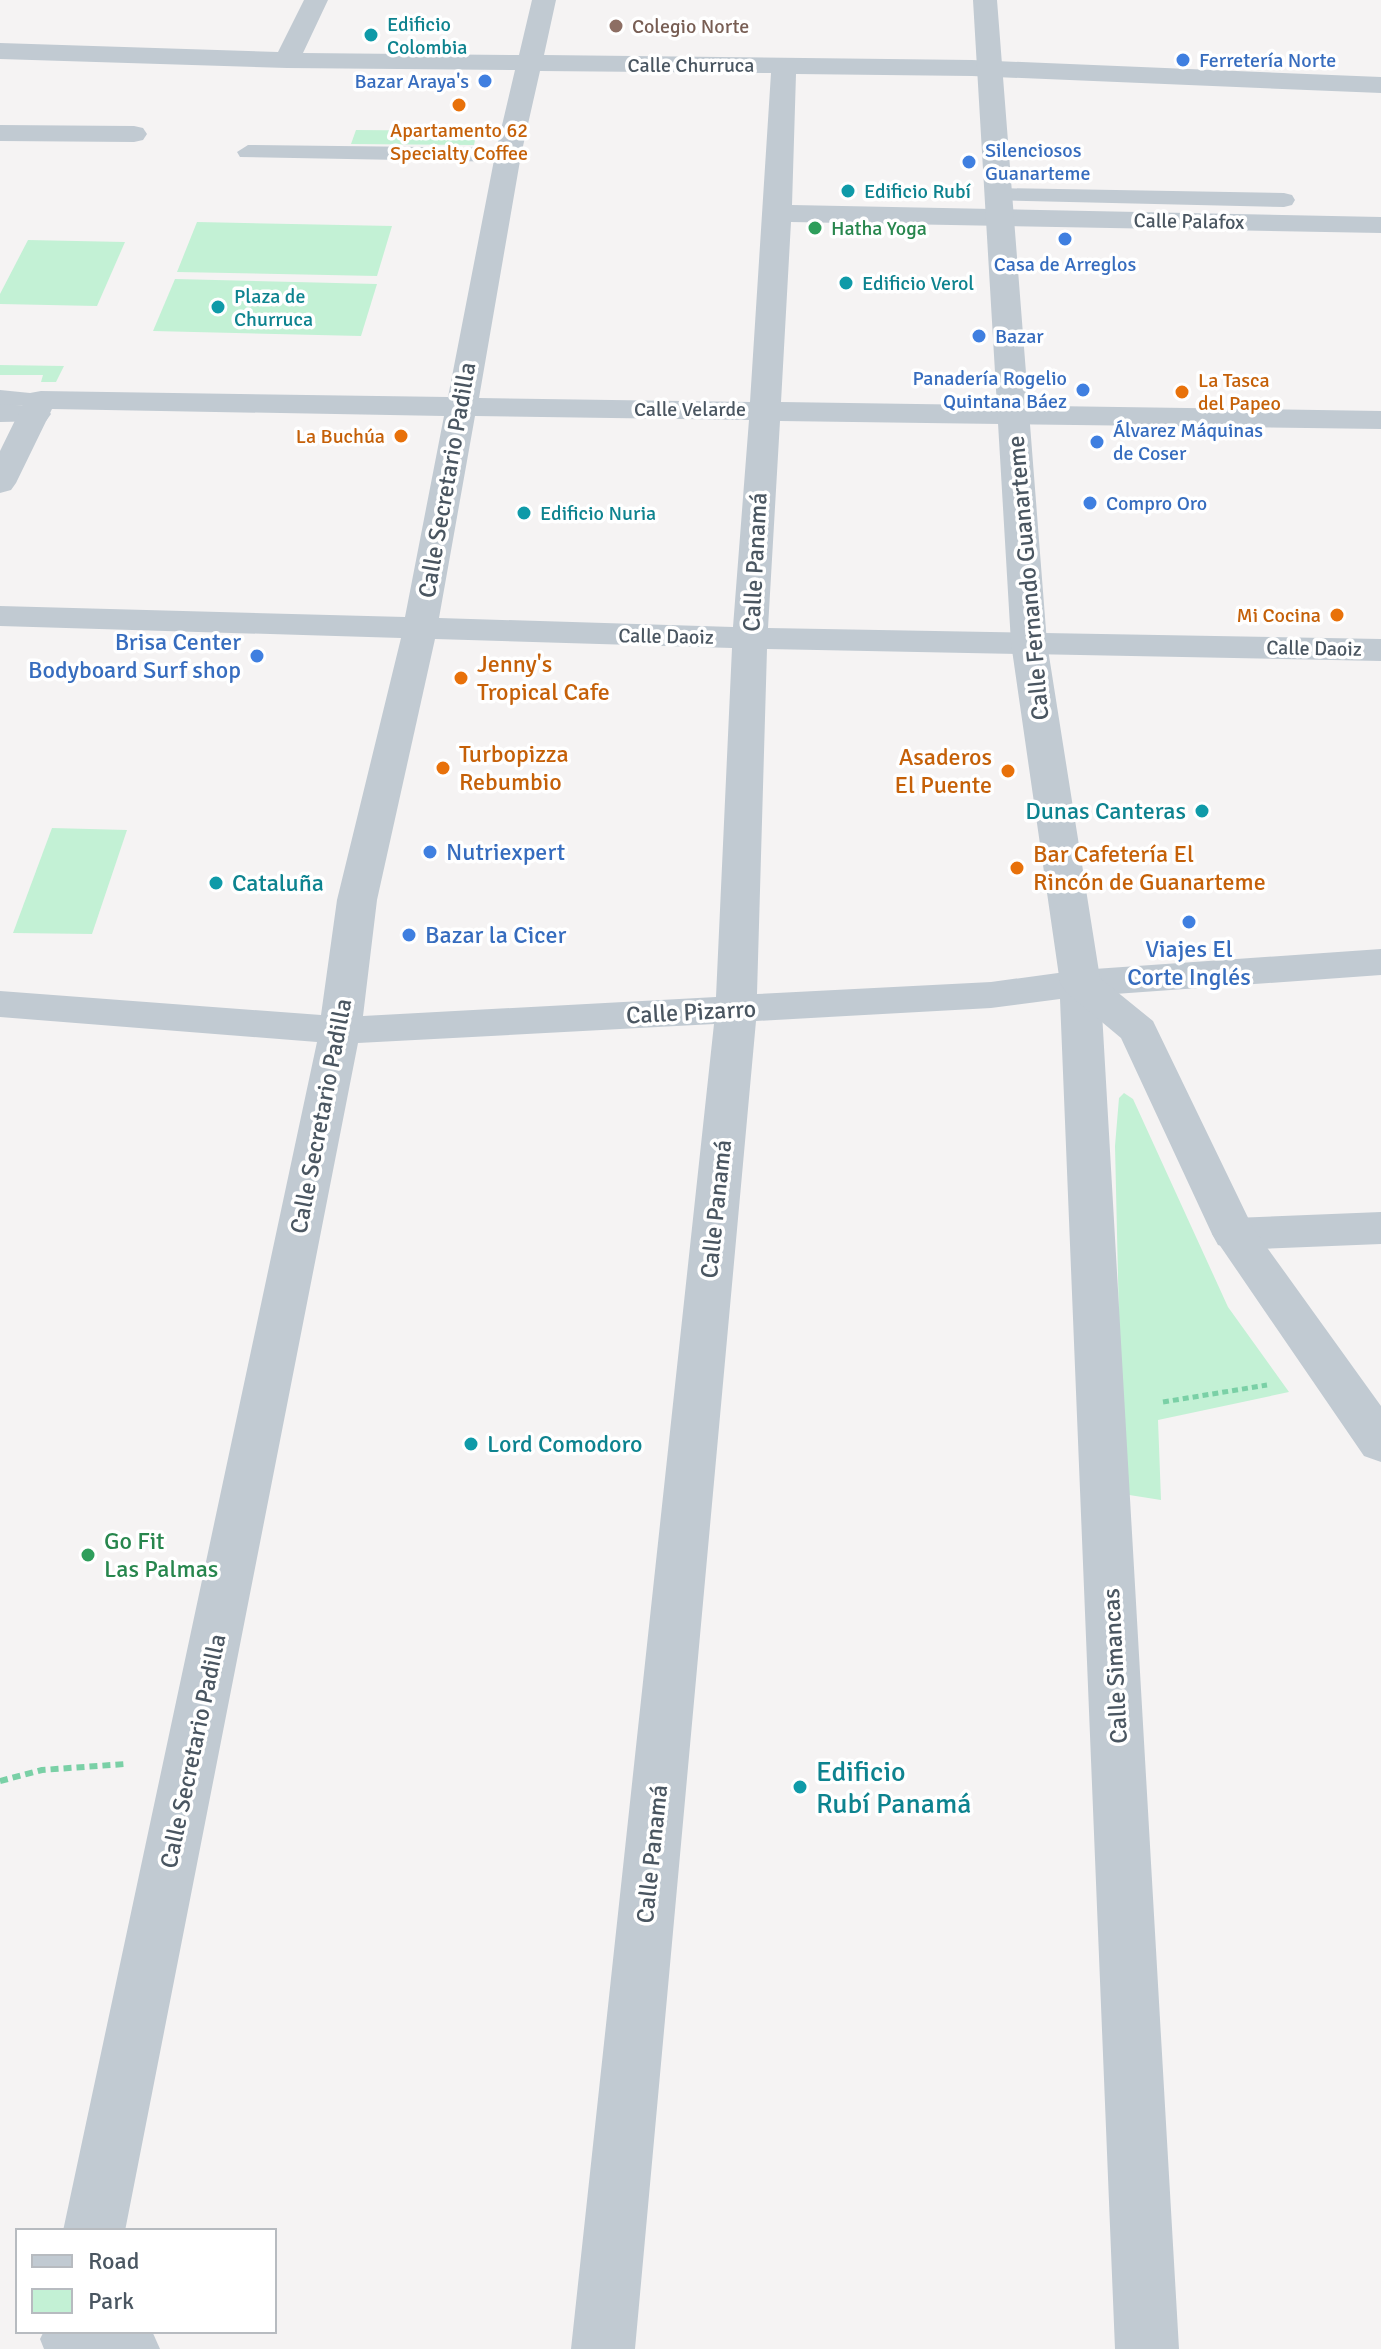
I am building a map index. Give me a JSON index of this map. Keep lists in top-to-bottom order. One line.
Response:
{"streets":{"street":["Calle Churruca","Calle Palafox","Calle Velarde","Calle Secretario Padilla","Calle Panamá","Calle Fernando Guanarteme","Calle Daoiz","Calle Pizarro","Calle Simancas"]},"crossings":[["Calle Churruca","Calle Secretario Padilla"],["Calle Churruca","Calle Panamá"],["Calle Churruca","Calle Fernando Guanarteme"],["Calle Palafox","Calle Panamá"],["Calle Palafox","Calle Fernando Guanarteme"],["Calle Velarde","Calle Secretario Padilla"],["Calle Velarde","Calle Panamá"],["Calle Velarde","Calle Fernando Guanarteme"],["Calle Secretario Padilla","Calle Daoiz"],["Calle Secretario Padilla","Calle Pizarro"],["Calle Panamá","Calle Daoiz"],["Calle Panamá","Calle Pizarro"],["Calle Fernando Guanarteme","Calle Daoiz"],["Calle Fernando Guanarteme","Calle Pizarro"],["Calle Fernando Guanarteme","Calle Simancas"],["Calle Pizarro","Calle Simancas"]],"places":["Colegio Norte","Edificio Colombia","Ferretería Norte","Bazar Araya's","Apartamento 62 Specialty Coffee","Silenciosos Guanarteme","Edificio Rubí","Hatha Yoga","Casa de Arreglos","Edificio Verol","Plaza de Churruca","Bazar","Panadería Rogelio Quintana Báez","La Tasca del Papeo","La Buchúa","Álvarez Máquinas de Coser","Compro Oro","Edificio Nuria","Mi Cocina","Brisa Center Bodyboard Surf shop","Jenny's Tropical Cafe","Turbopizza Rebumbio","Asaderos El Puente","Dunas Canteras","Nutriexpert","Bar Cafetería El Rincón de Guanarteme","Cataluña","Viajes El Corte Inglés","Bazar la Cicer","Lord Comodoro","Go Fit Las Palmas","Edificio Rubí Panamá"],"legend":["Road","Park"]}
